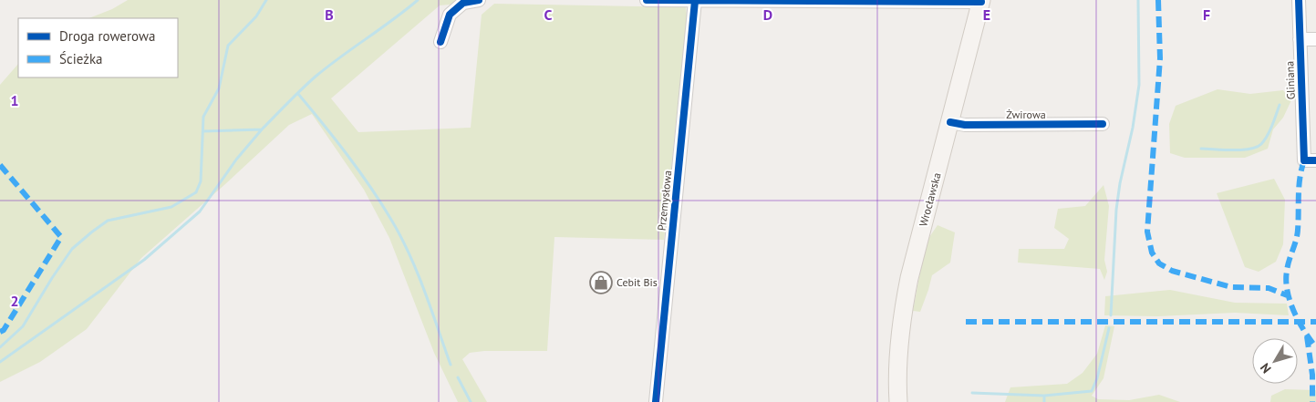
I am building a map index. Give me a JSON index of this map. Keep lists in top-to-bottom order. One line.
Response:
{"streets":{"main road":["Wrocławska"],"street":["Gliniana","Żwirowa","Przemysłowa"]},"crossings":[["Żwirowa","Wrocławska"]],"places":{"shop":["Cebit Bis"]},"legend":["Droga rowerowa","Ścieżka"],"north":"bottom left","grid":{"columns":["B","C","D","E","F"],"rows":["1","2"]}}
